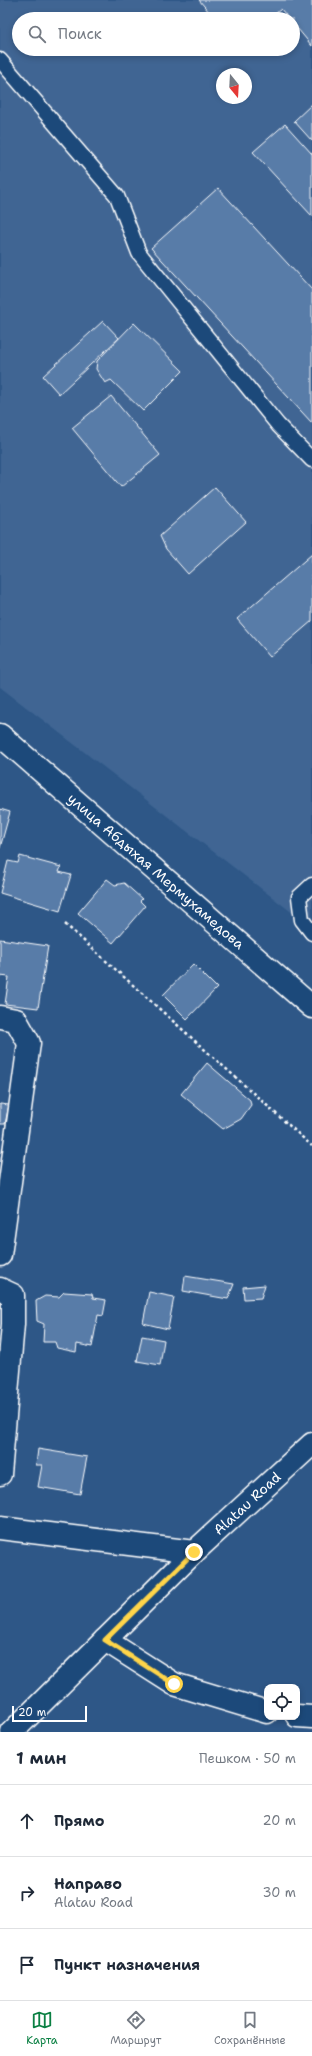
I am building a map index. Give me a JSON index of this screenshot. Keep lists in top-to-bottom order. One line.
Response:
{"streets":{"street":["улица Абдыхая Мермухамедова","Alatau Road"]},"scale_bar":"20 m","north":"bottom","page":{"search":"Поиск","scale":"20 m","heading":["1 мин","Пешком · 50 m"],"list":[["Прямо","20 m"],["Направо","Alatau Road","30 m"],"Пункт назначения"],"nav":["Карта","Маршрут","Сохранённые"]}}
